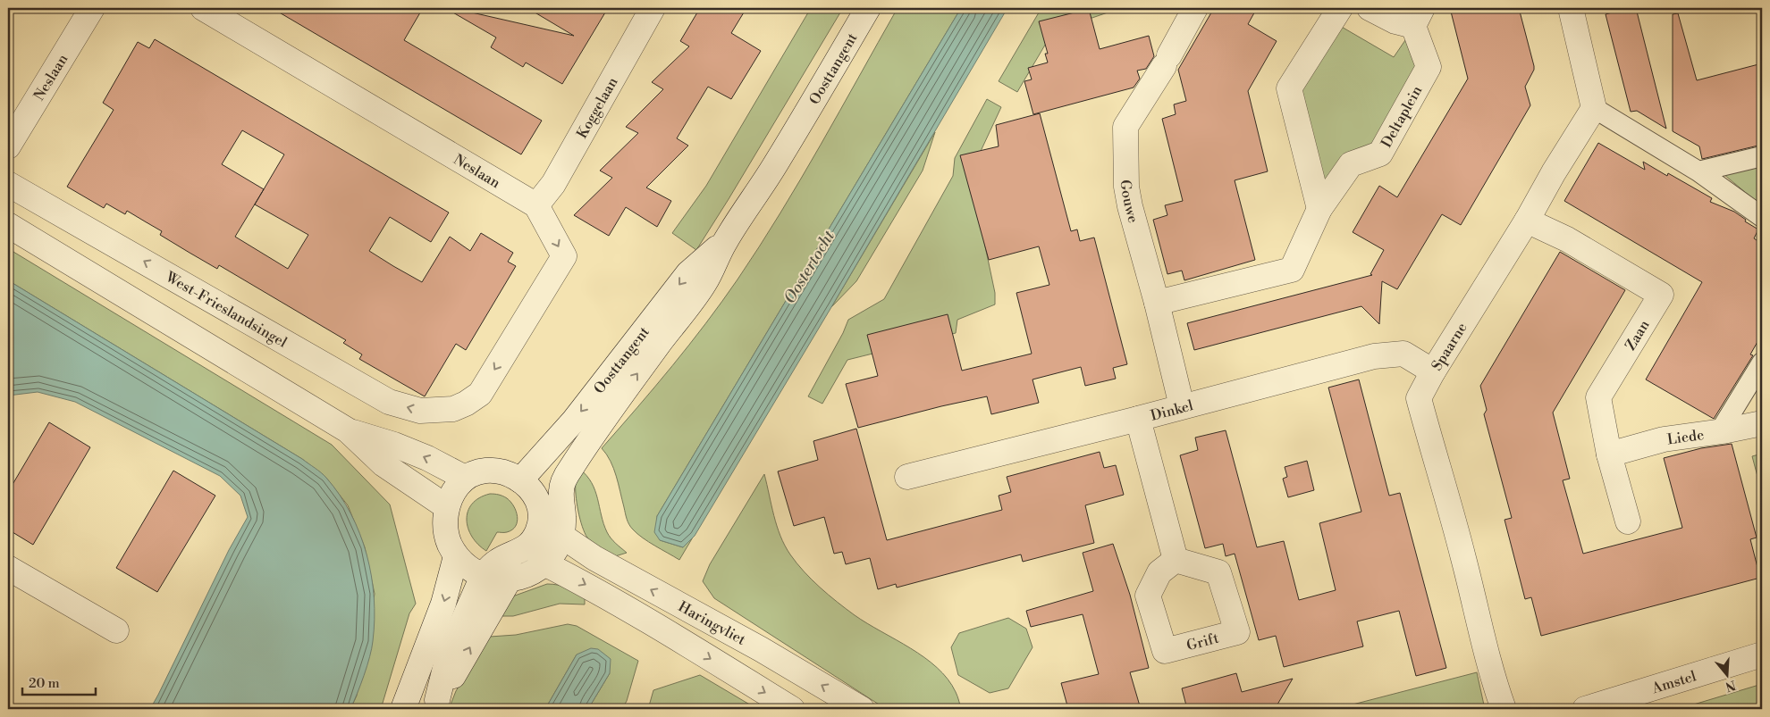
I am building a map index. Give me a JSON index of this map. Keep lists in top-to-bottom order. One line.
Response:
{"streets":{"street":["Oosttangent","Neslaan","Koggelaan","Deltaplein","Gouwe","West-Frieslandsingel","Zaan","Spaarne","Dinkel","Liede","Haringvliet","Amstel"]},"crossings":[["Oosttangent","Haringvliet"],["Neslaan","Koggelaan"],["Neslaan","West-Frieslandsingel"],["Koggelaan","West-Frieslandsingel"],["Deltaplein","Gouwe"],["Gouwe","Dinkel"],["Zaan","Spaarne"],["Zaan","Liede"],["Spaarne","Dinkel"]],"water":["Oostertocht"],"scale_bar":"20 m","north":"bottom"}
